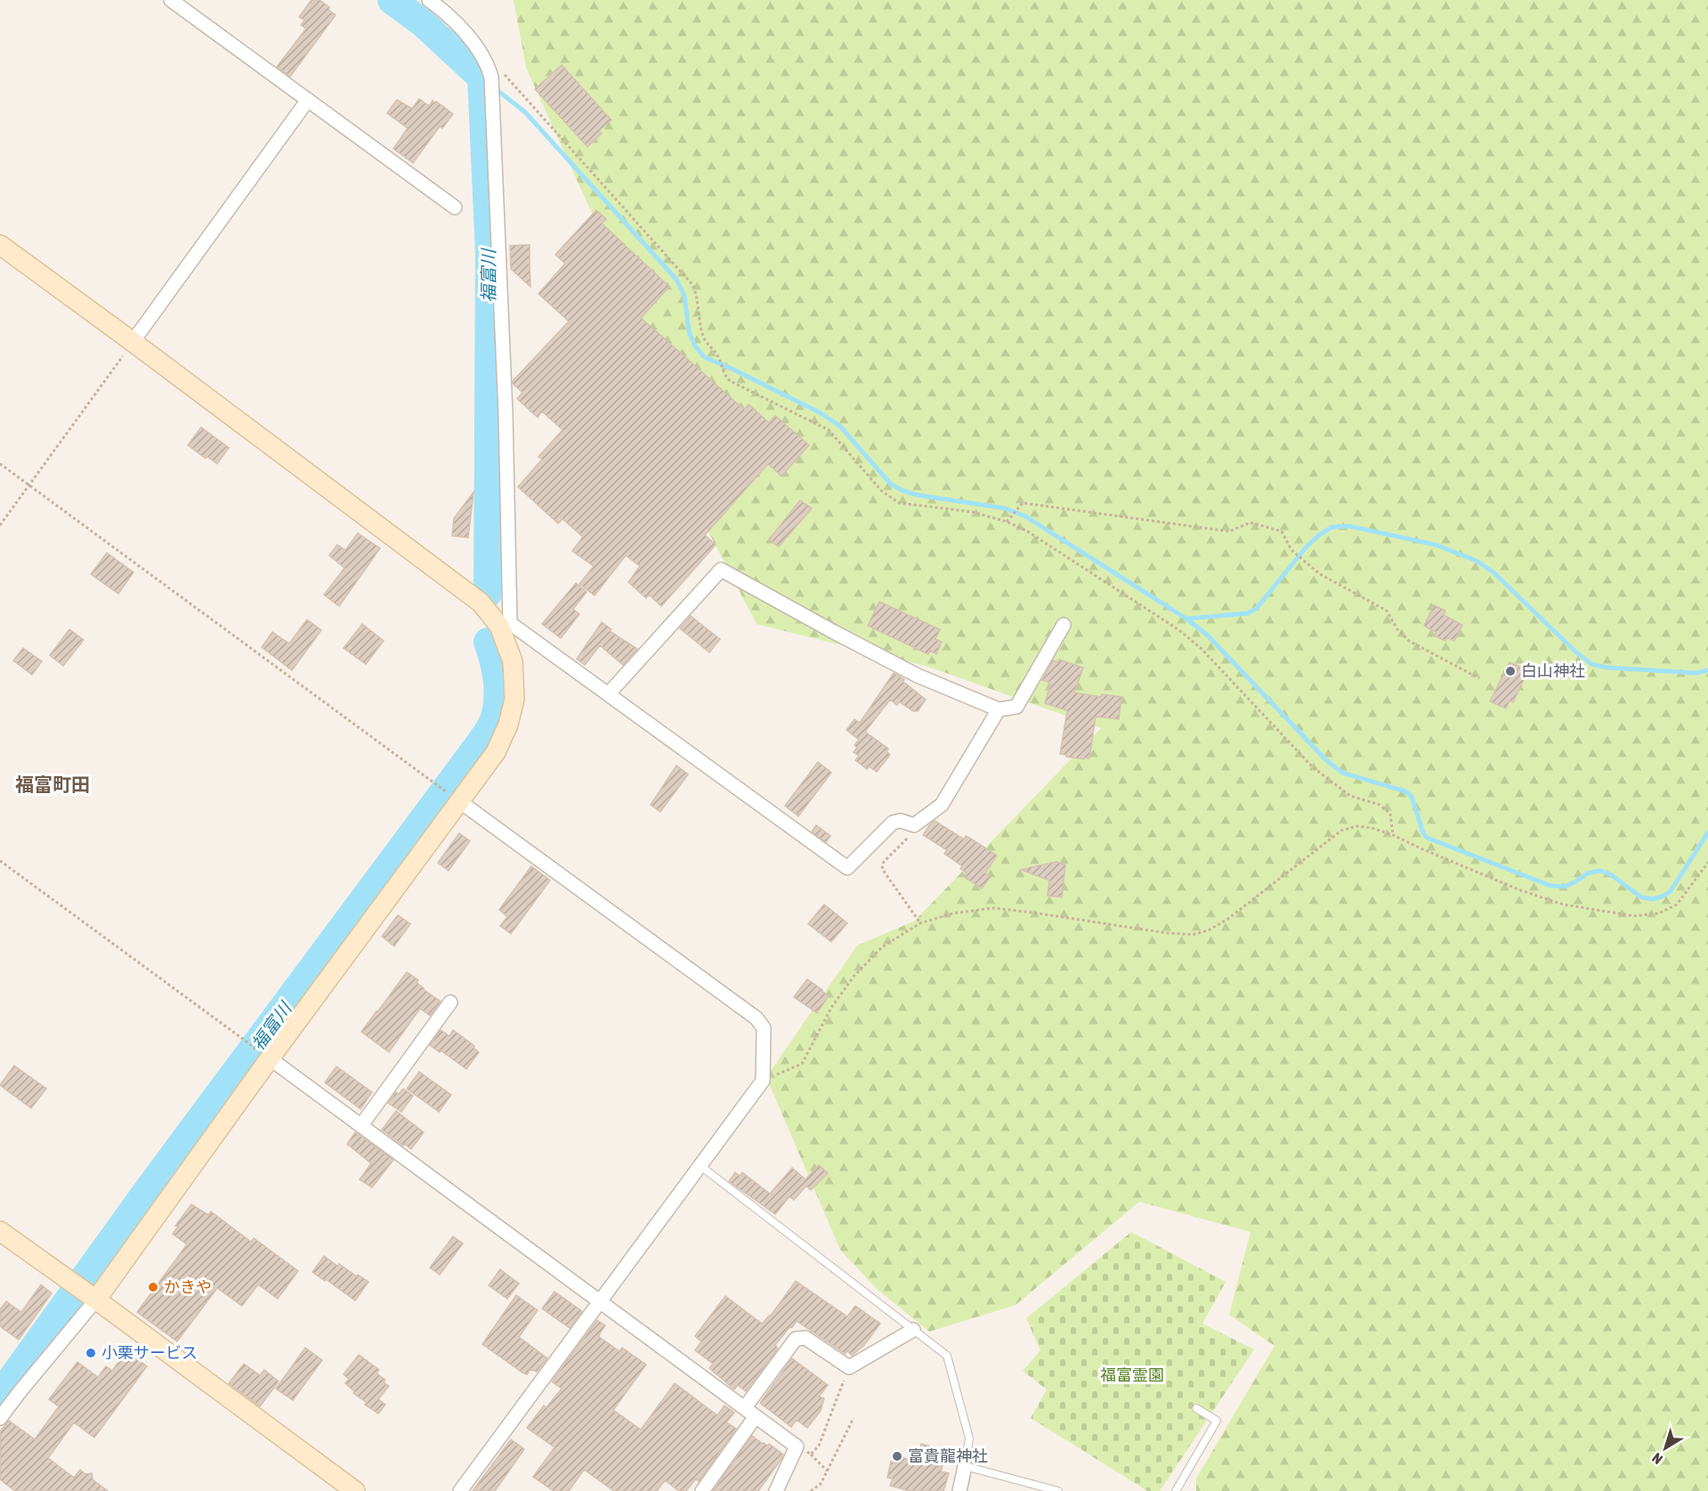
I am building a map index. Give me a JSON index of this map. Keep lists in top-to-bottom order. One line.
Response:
{"districts":["福富町田"],"water":["福富川"],"parks":["福富霊園"],"places":["白山神社","かきや","小栗サービス","富貴龍神社"],"north":"bottom left"}
